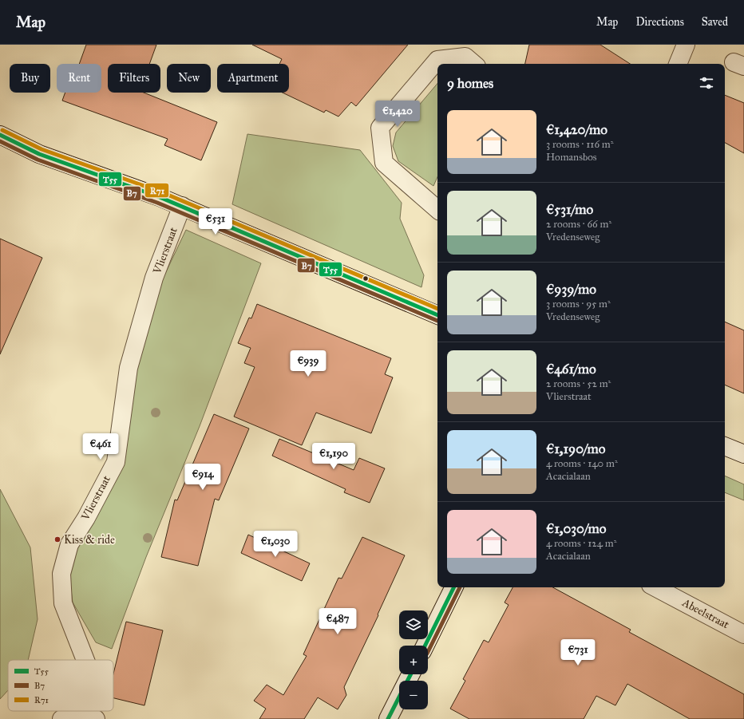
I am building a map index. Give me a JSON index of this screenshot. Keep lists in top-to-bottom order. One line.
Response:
{"streets":{"street":["Vlierstraat","Abeelstraat"]},"places":["Kiss & ride"],"lines":["transit line R71","transit line T55","transit line B7"],"legend":["T55","B7","R71"],"page":{"header":"Map","nav":["Map","Directions","Saved"],"chip":["Buy","Rent","Filters","New","Apartment"],"heading":"9 homes","price":["€1,420","€531","€939","€461","€1,190","€914","€1,030","€487","€731"],"list":[{"name":"€1,420/mo","note":"3 rooms · 116 m² · Homansbos"},{"name":"€531/mo","note":"2 rooms · 66 m² · Vredenseweg"},{"name":"€939/mo","note":"3 rooms · 95 m² · Vredenseweg"},{"name":"€461/mo","note":"2 rooms · 52 m² · Vlierstraat"},{"name":"€1,190/mo","note":"4 rooms · 140 m² · Acacialaan"},{"name":"€1,030/mo","note":"4 rooms · 124 m² · Acacialaan"}],"map_buttons":["+","−"]}}
